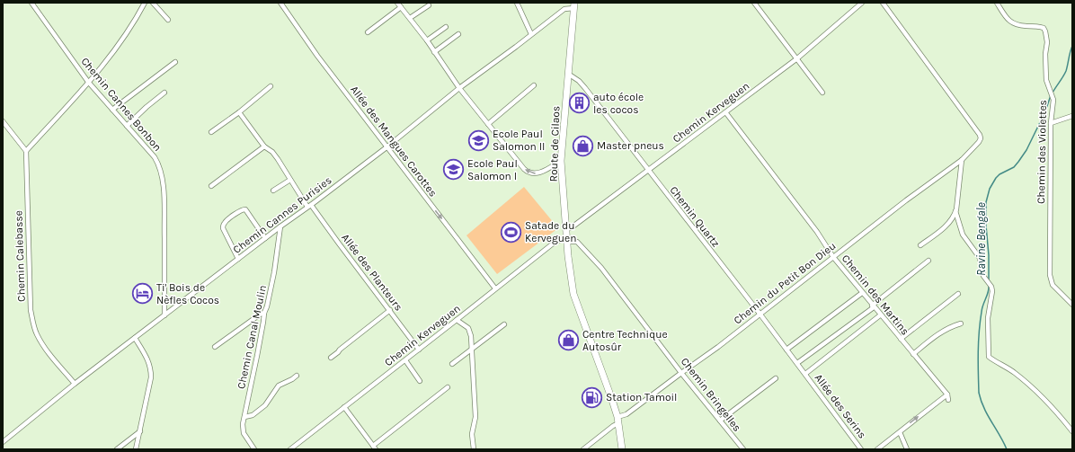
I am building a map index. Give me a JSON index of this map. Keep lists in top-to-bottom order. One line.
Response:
{"streets":{"main road":["Route de Cilaos"],"street":["Chemin Cannes Bonbon","Chemin Kerveguen","Allée des Mangues Carottes","Chemin des Violettes","Chemin Cannes Purisies","Chemin Quartz","Chemin Calebasse","Allée des Planteurs","Chemin du Petit Bon Dieu","Chemin des Martins","Chemin Canal Moulin","Chemin Bringelles","Allée des Serins"]},"crossings":[["Chemin Cannes Bonbon","Chemin Cannes Purisies"],["Chemin Kerveguen","Allée des Mangues Carottes"],["Chemin Kerveguen","Route de Cilaos"],["Chemin Kerveguen","Chemin Quartz"],["Chemin Kerveguen","Allée des Planteurs"],["Chemin Kerveguen","Chemin des Martins"],["Chemin Kerveguen","Chemin Bringelles"],["Allée des Mangues Carottes","Chemin Cannes Purisies"],["Route de Cilaos","Chemin Cannes Purisies"],["Route de Cilaos","Chemin Quartz"],["Route de Cilaos","Chemin du Petit Bon Dieu"],["Route de Cilaos","Chemin Bringelles"],["Chemin Cannes Purisies","Chemin Calebasse"],["Chemin Cannes Purisies","Allée des Planteurs"],["Chemin Cannes Purisies","Chemin Canal Moulin"],["Chemin Quartz","Chemin du Petit Bon Dieu"],["Chemin Quartz","Allée des Serins"],["Chemin du Petit Bon Dieu","Chemin des Martins"],["Chemin du Petit Bon Dieu","Chemin Bringelles"]],"one_way":["Allée des Mangues Carottes"],"water":["Ravine Bengale"],"places":{"building":["auto école les cocos"],"school or university":["Ecole Paul Salomon II","Ecole Paul Salomon I"],"shop":["Master pneus","Centre Technique Autosûr"],"sports":["Satade du Kerveguen"],"hotel":["Ti' Bois de Nèfles Cocos"],"fuel station":["Station Tamoil"]}}
